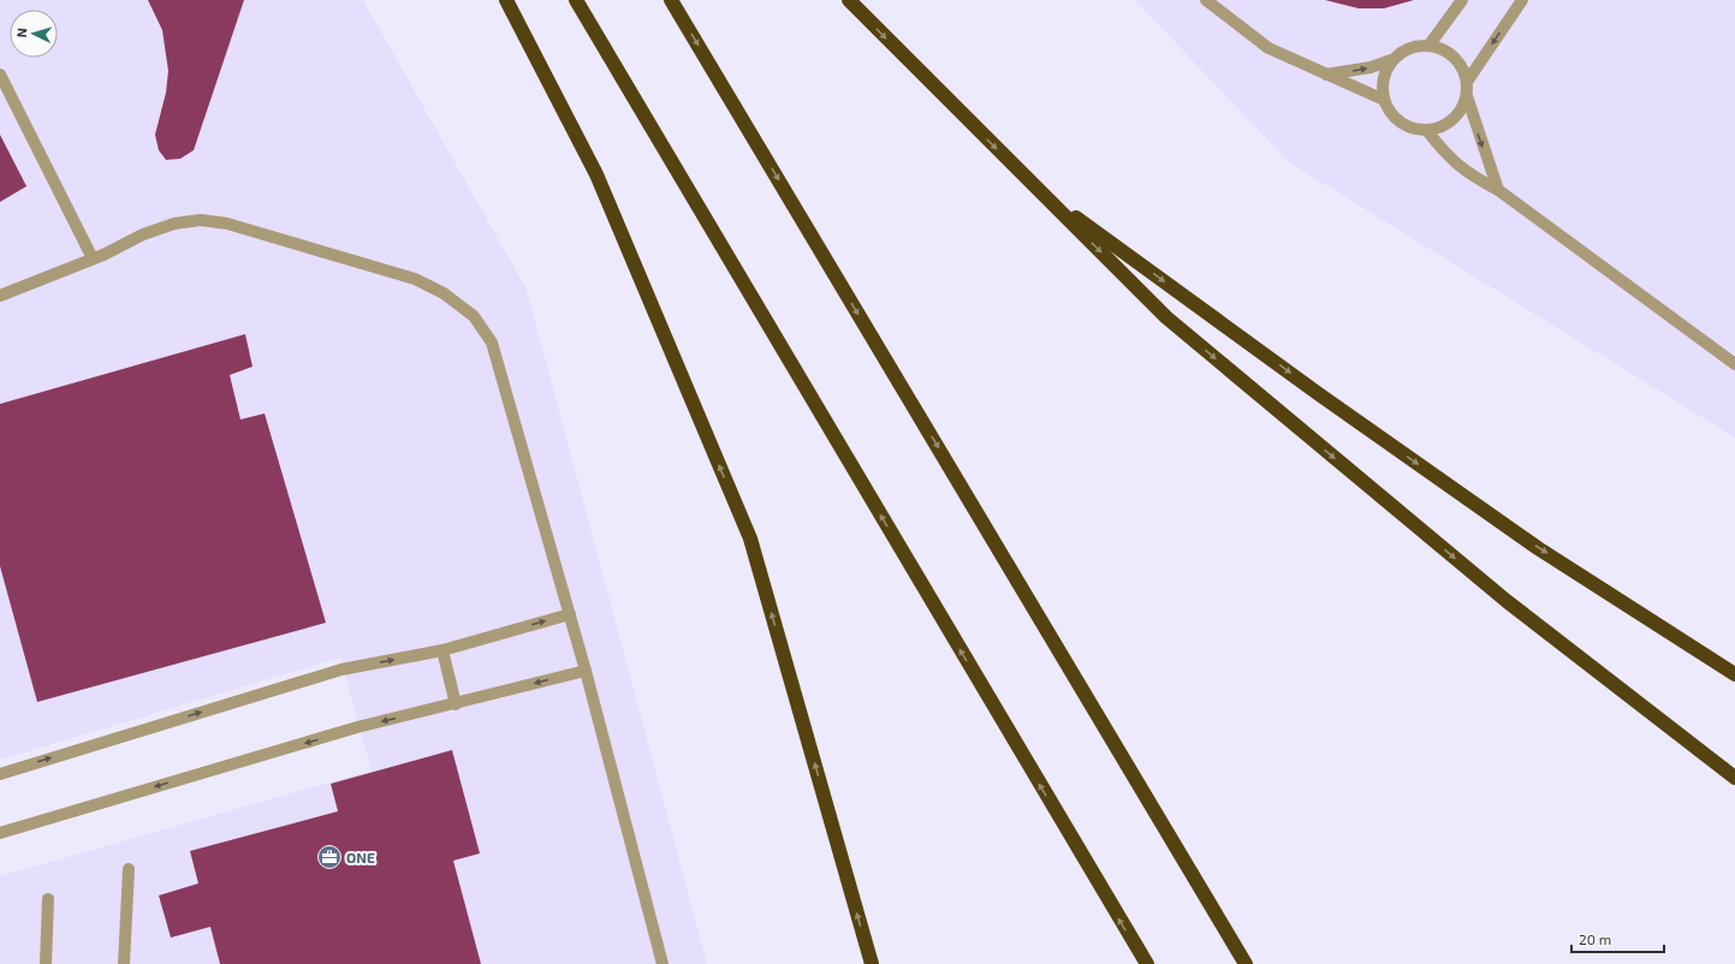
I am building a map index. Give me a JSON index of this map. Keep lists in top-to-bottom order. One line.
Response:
{"places":{"office":["ONE"]},"scale_bar":"20 m","north":"left"}
